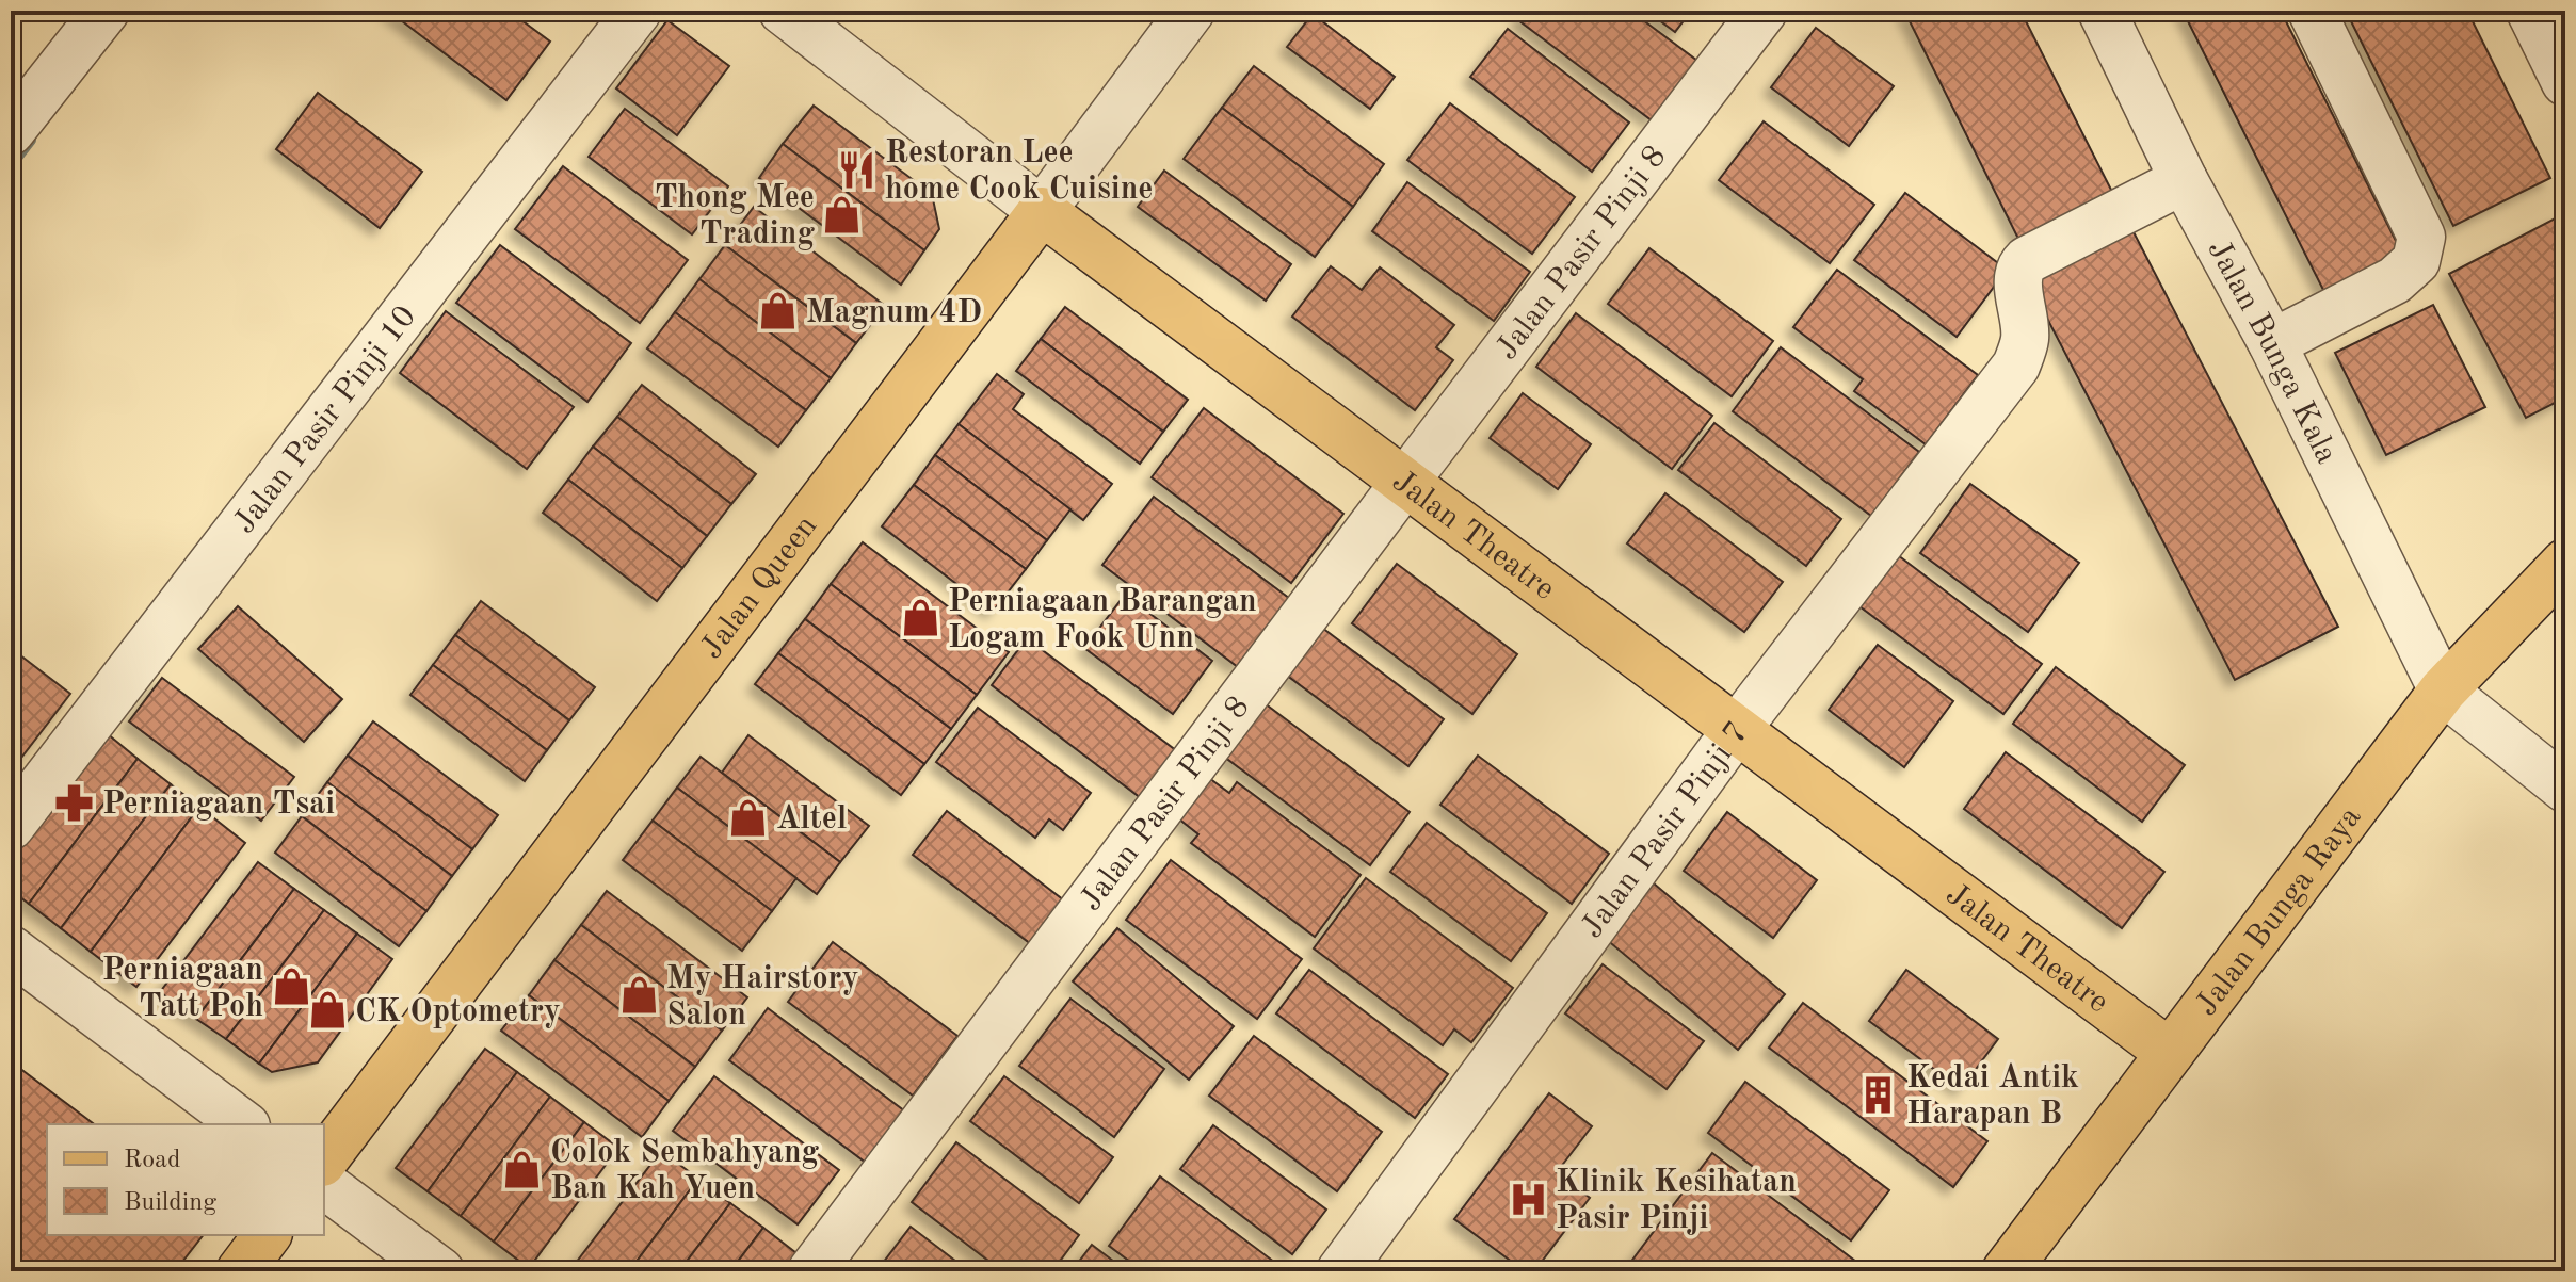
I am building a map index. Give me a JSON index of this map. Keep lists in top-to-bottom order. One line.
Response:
{"streets":{"main road":["Jalan Theatre","Jalan Queen","Jalan Bunga Raya"],"street":["Jalan Pasir Pinji 8","Jalan Bunga Kala","Jalan Pasir Pinji 10","Jalan Pasir Pinji 7"]},"crossings":[["Jalan Pasir Pinji 8","Jalan Theatre"],["Jalan Bunga Kala","Jalan Pasir Pinji 7"],["Jalan Bunga Kala","Jalan Bunga Raya"],["Jalan Theatre","Jalan Queen"],["Jalan Theatre","Jalan Pasir Pinji 7"],["Jalan Theatre","Jalan Bunga Raya"]],"places":{"restaurant":["Restoran Lee home Cook Cuisine"],"shop":["Thong Mee Trading","Magnum 4D","Perniagaan Barangan Logam Fook Unn","Altel","Perniagaan Tatt Poh","My Hairstory Salon","CK Optometry","Colok Sembahyang Ban Kah Yuen"],"pharmacy":["Perniagaan Tsai"],"building":["Kedai Antik Harapan B"],"hospital":["Klinik Kesihatan Pasir Pinji"]},"legend":["Road","Building"]}
